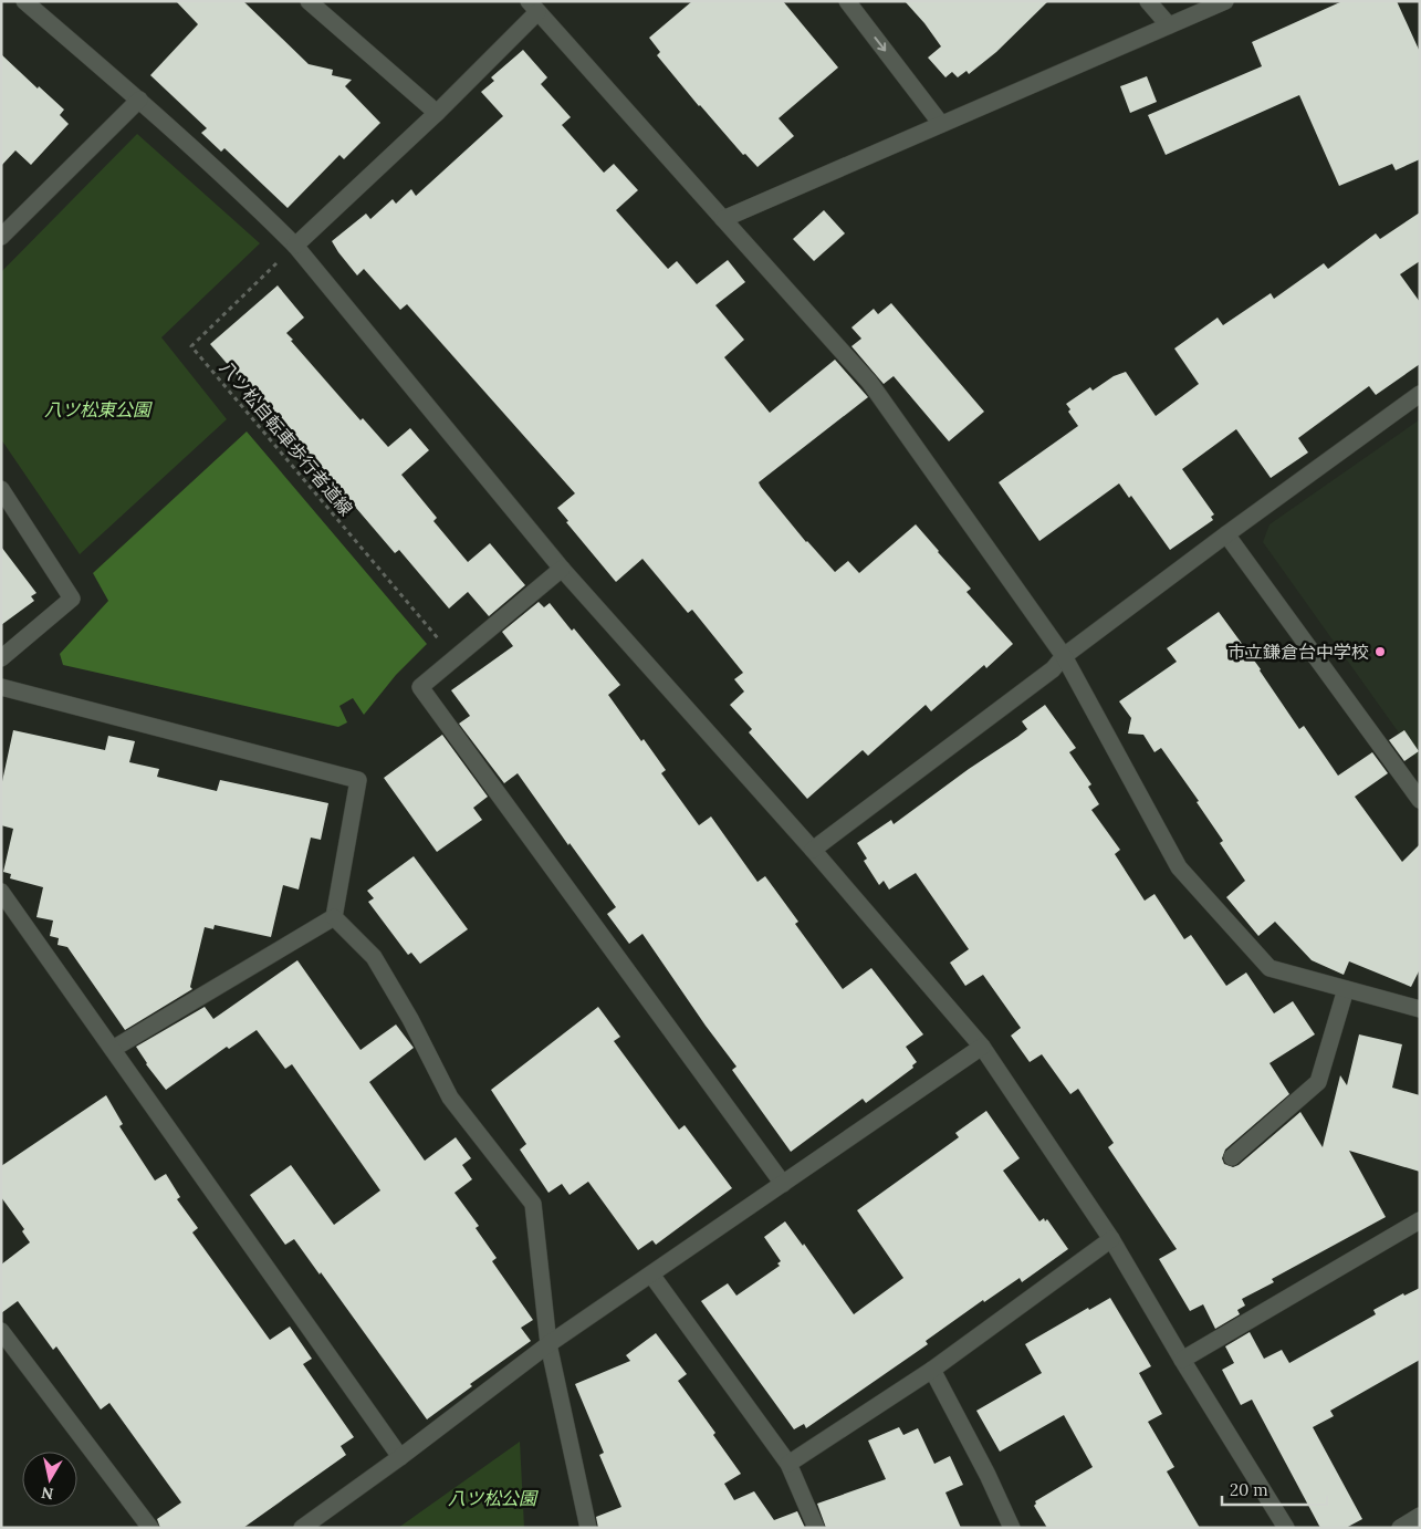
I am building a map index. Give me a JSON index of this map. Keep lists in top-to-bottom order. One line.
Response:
{"streets":{"path":["八ツ松自転車歩行者道線"]},"parks":["八ツ松東公園","八ツ松公園"],"places":["市立鎌倉台中学校"],"scale_bar":"20 m","north":"bottom"}
